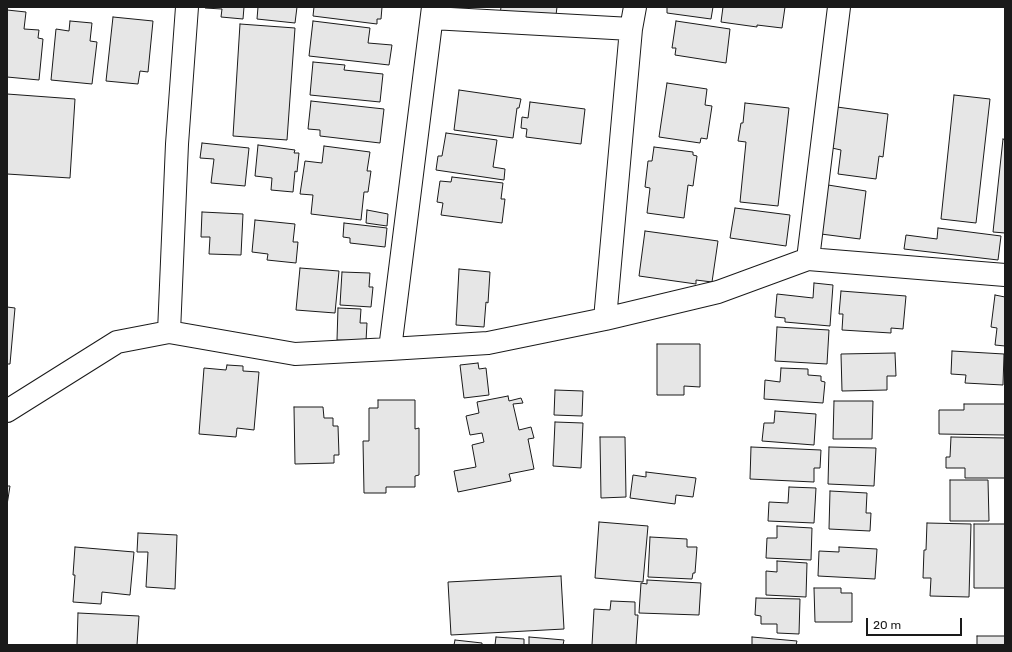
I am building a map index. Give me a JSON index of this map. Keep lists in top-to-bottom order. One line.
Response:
{"scale_bar":"20 m"}
